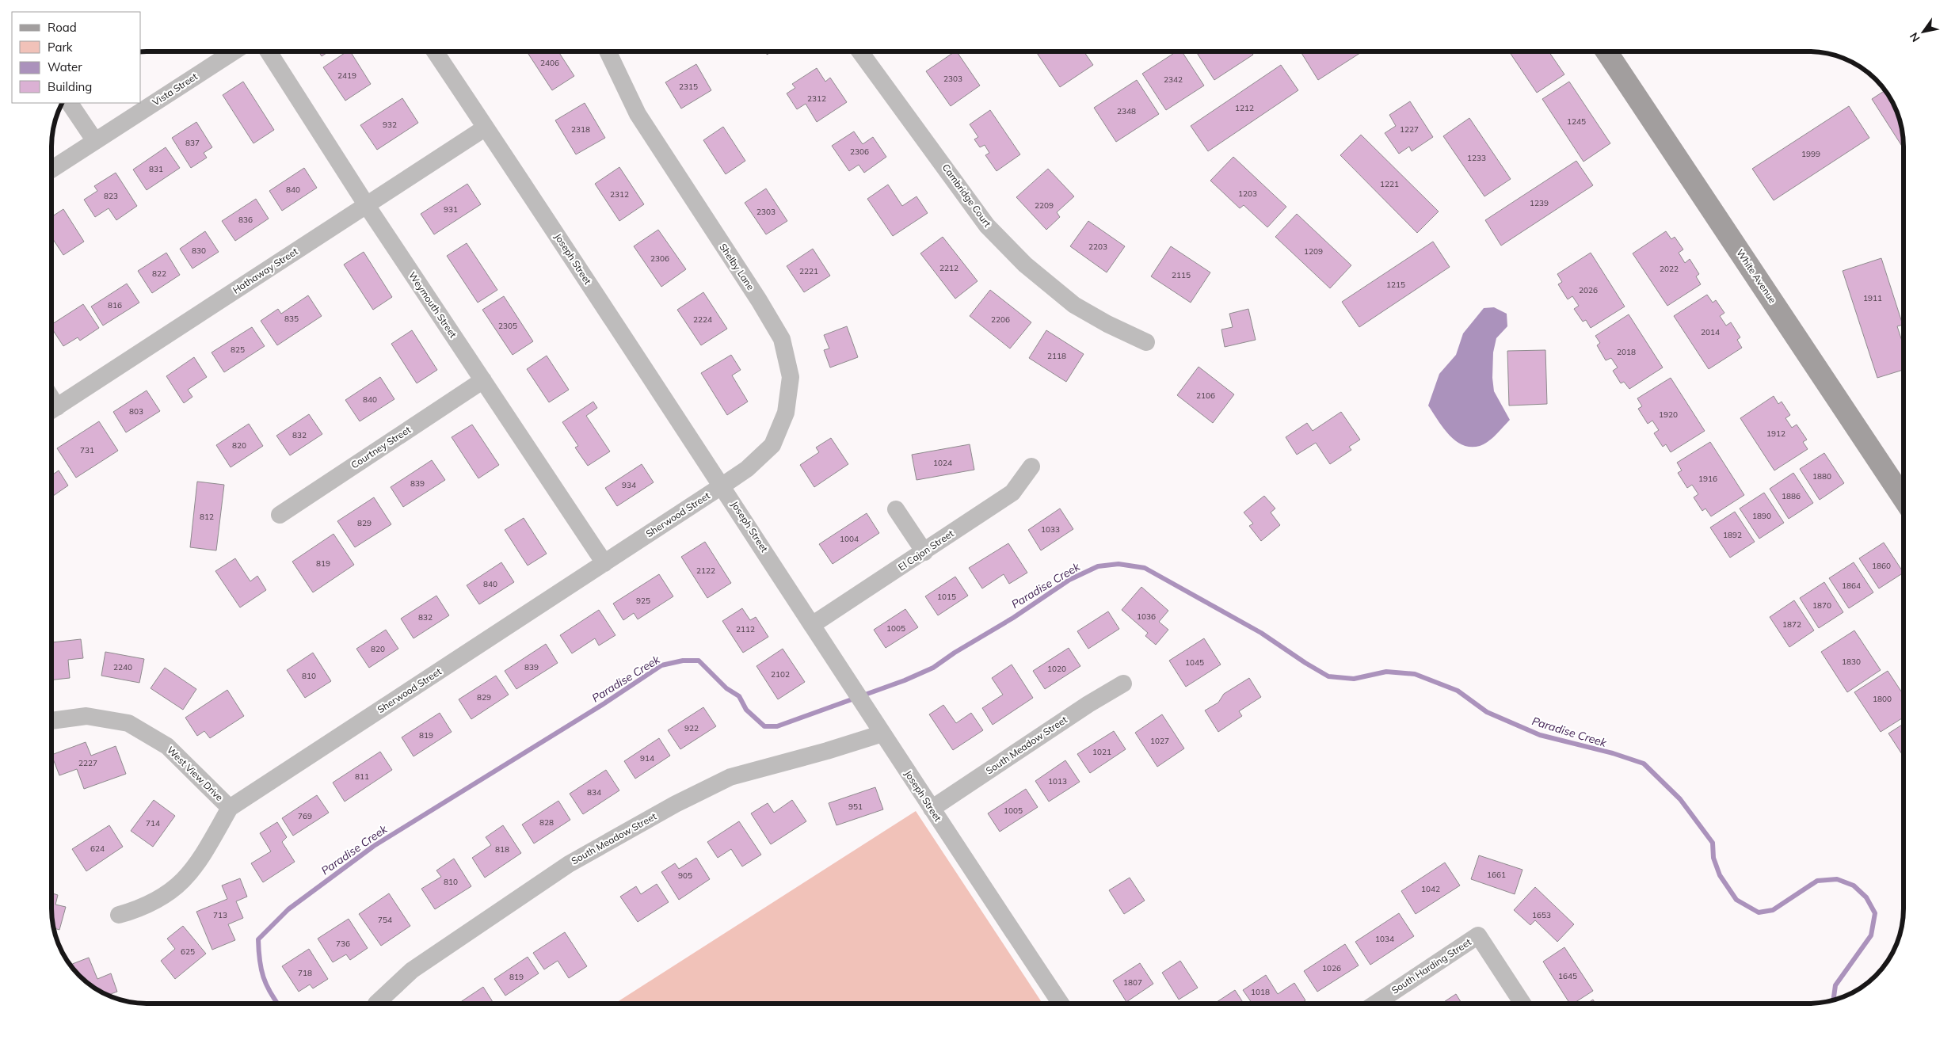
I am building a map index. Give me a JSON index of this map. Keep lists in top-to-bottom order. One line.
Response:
{"streets":{"street":["Vista Street","Cambridge Court","Joseph Street","Shelby Lane","Hathaway Street","White Avenue","Weymouth Street","Courtney Street","Sherwood Street","El Cajon Street","South Meadow Street","West View Drive","South Harding Street"]},"crossings":[["Joseph Street","Shelby Lane"],["Joseph Street","Hathaway Street"],["Joseph Street","Sherwood Street"],["Joseph Street","El Cajon Street"],["Joseph Street","South Meadow Street"],["Shelby Lane","Sherwood Street"],["Hathaway Street","Weymouth Street"],["Weymouth Street","Courtney Street"],["Weymouth Street","Sherwood Street"],["Sherwood Street","West View Drive"]],"water":["Paradise Creek"],"house_numbers":["2406","2419","2303","2342","2315","2312","1212","2348","1245","932","2318","1227","837","2306","1999","1233","831","1221","840","1203","2312","823","1239","2209","931","2303","836","2203","830","1209","2306","2212","2022","2221","822","2115","1215","2026","1911","816","835","2224","2206","2305","2014","825","2018","2118","2106","840","803","1920","1912","832","820","731","1024","1880","1916","839","934","1886","1890","812","829","1033","1892","1004","819","1860","2122","840","1864","1015","925","1870","1036","832","1872","1005","2112","820","1830","1045","2240","839","1020","2102","810","829","1800","922","819","1027","1021","914","2227","811","1013","834","951","1005","769","828","714","624","818","1661","905","810","1042","713","1653","754","1034","736","625","1026","718","1645","819","1807","1018"],"legend":["Road","Park","Water","Building"],"north":"bottom left"}
